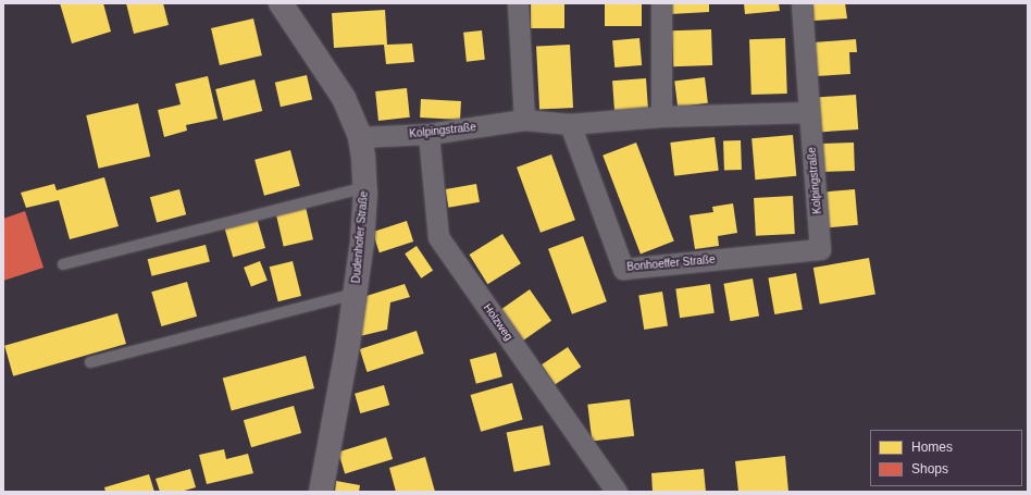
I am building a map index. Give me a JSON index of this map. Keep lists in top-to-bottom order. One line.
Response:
{"streets":{"street":["Kolpingstraße","Dudenhofer Straße","Bonhoeffer Straße","Holzweg"]},"crossings":[["Kolpingstraße","Dudenhofer Straße"],["Kolpingstraße","Bonhoeffer Straße"],["Kolpingstraße","Holzweg"]],"legend":["Homes","Shops"]}
